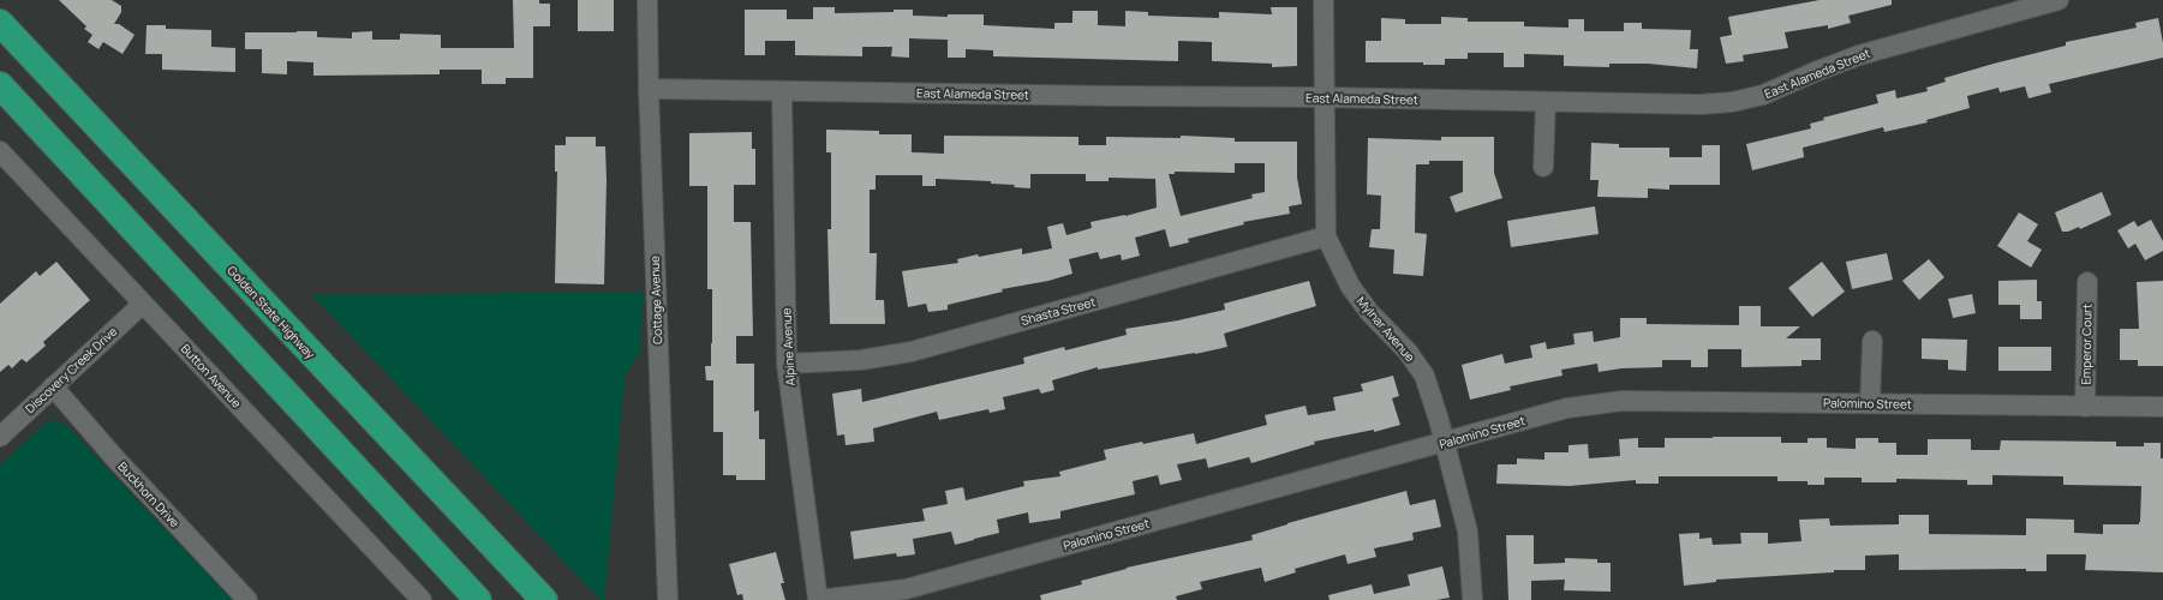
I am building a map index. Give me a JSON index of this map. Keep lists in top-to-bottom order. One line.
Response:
{"streets":{"highway":["Golden State Highway"],"street":["East Alameda Street","Cottage Avenue","Shasta Street","Mylnar Avenue","Emperor Court","Alpine Avenue","Discovery Creek Drive","Button Avenue","Palomino Street","Buckhorn Drive"]},"crossings":[["East Alameda Street","Cottage Avenue"],["East Alameda Street","Mylnar Avenue"],["East Alameda Street","Alpine Avenue"],["Shasta Street","Mylnar Avenue"],["Shasta Street","Alpine Avenue"],["Mylnar Avenue","Palomino Street"],["Emperor Court","Palomino Street"],["Alpine Avenue","Palomino Street"],["Discovery Creek Drive","Button Avenue"],["Discovery Creek Drive","Buckhorn Drive"]]}
